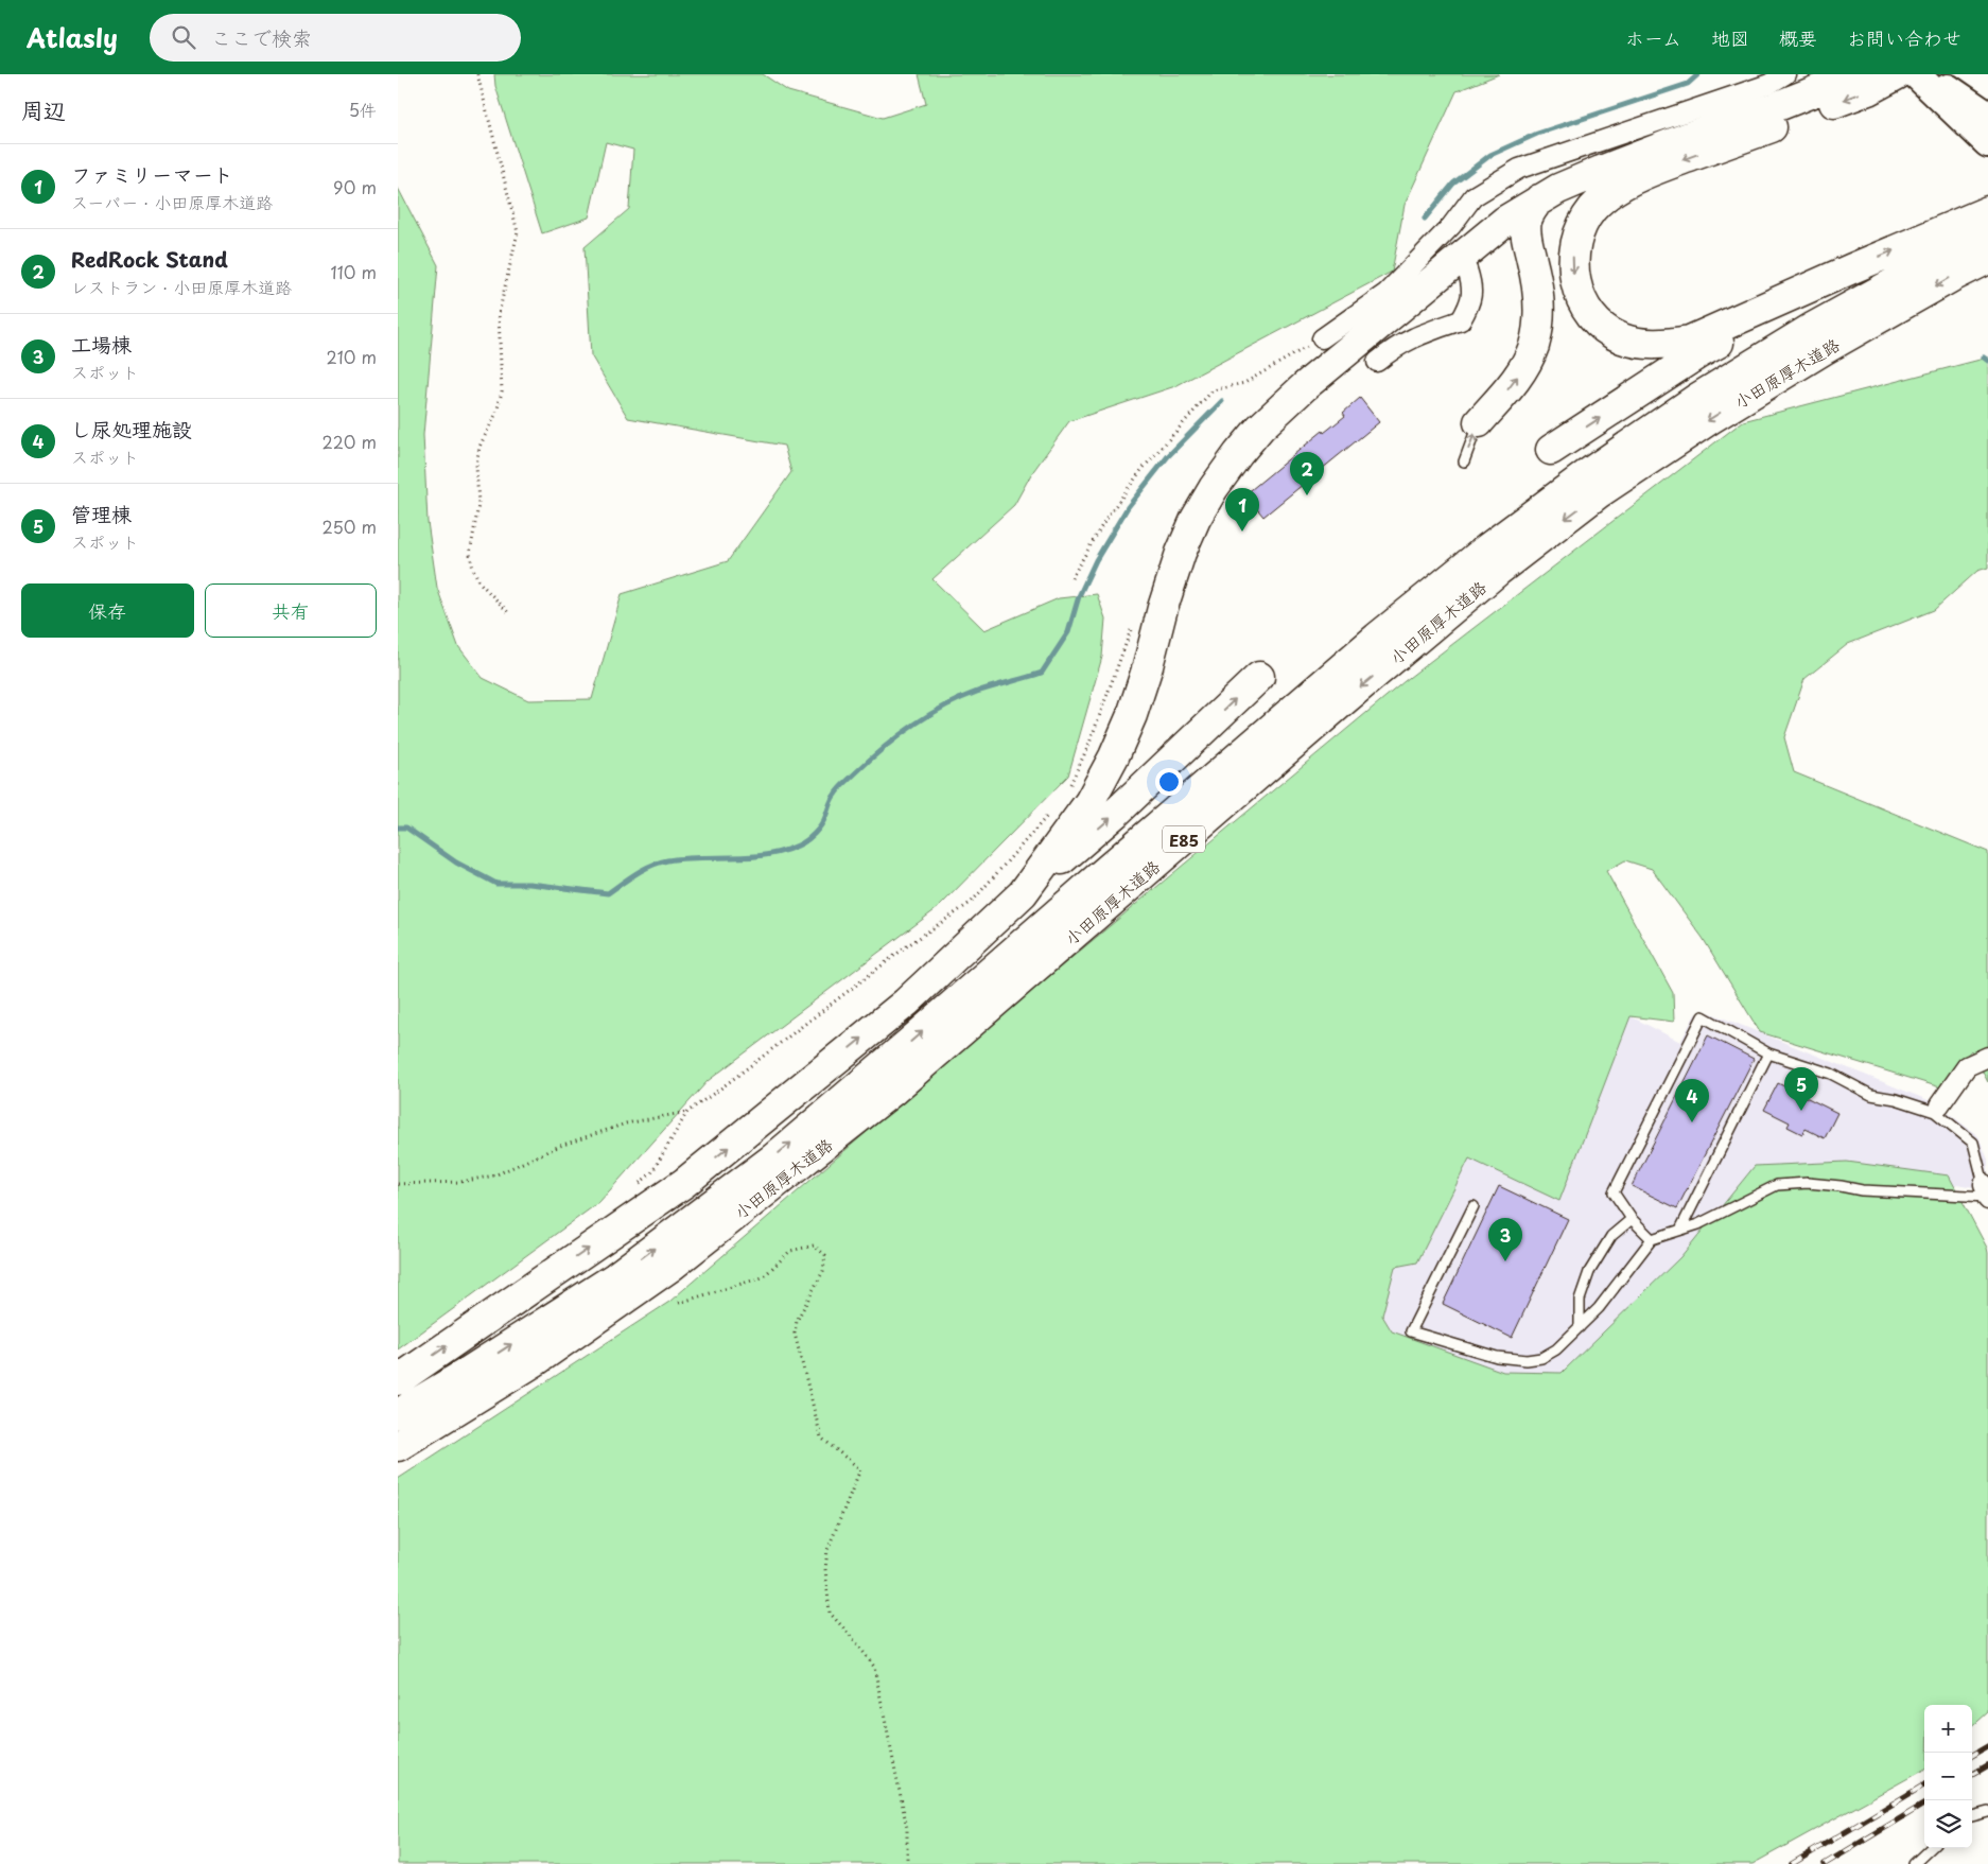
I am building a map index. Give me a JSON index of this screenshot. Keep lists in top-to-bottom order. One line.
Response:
{"streets":{"highway":["小田原厚木道路","E85"]},"page":{"header":"Atlasly","search":"ここで検索","nav":["ホーム","地図","概要","お問い合わせ"],"heading":["周辺","5件"],"list":[{"mark":"1","name":"ファミリーマート","note":"スーパー · 小田原厚木道路","value":"90 m"},{"mark":"2","name":"RedRock Stand","note":"レストラン · 小田原厚木道路","value":"110 m"},{"mark":"3","name":"工場棟","note":"スポット","value":"210 m"},{"mark":"4","name":"し尿処理施設","note":"スポット","value":"220 m"},{"mark":"5","name":"管理棟","note":"スポット","value":"250 m"}],"pins":["2","1","5","4","3"],"buttons":["保存","共有"],"map_buttons":["+","−"]}}
